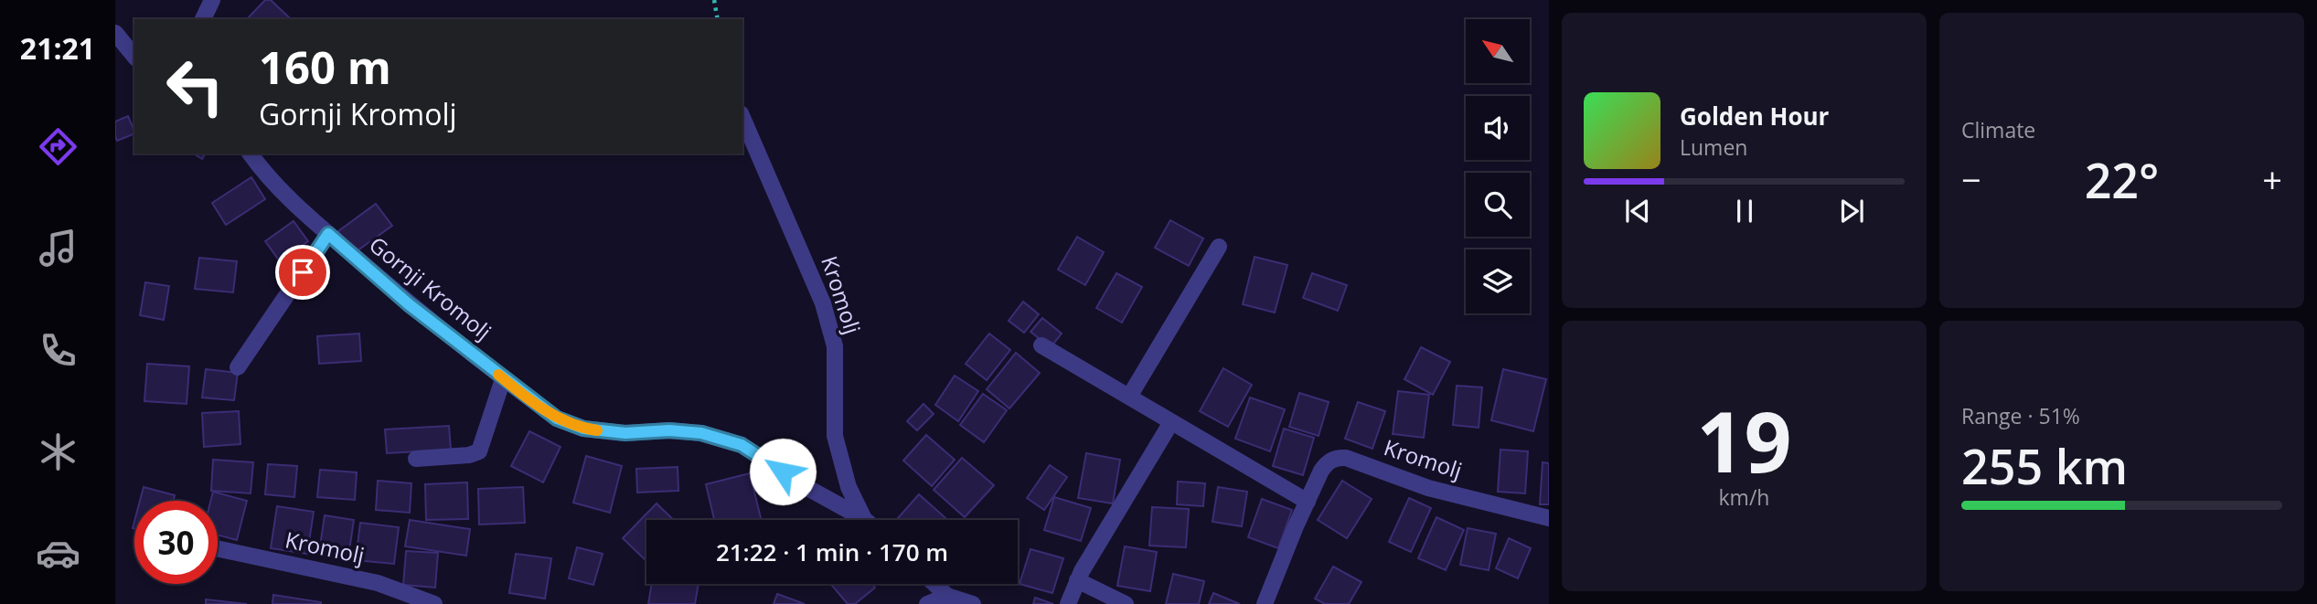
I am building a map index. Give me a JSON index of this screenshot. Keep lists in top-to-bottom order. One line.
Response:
{"streets":{"street":["Gornji Kromolj","Kromolj"]},"crossings":[["Gornji Kromolj","Kromolj"]],"north":"top left","page":{"tabs":"21:21","tile":["Climate",["19","km/h"],["Range · 51%","255 km"]],"turn":["160 m","Gornji Kromolj"],"song":["Golden Hour","Lumen"],"heat":["−","22°","+"],"limit":"30","trip":"21:22 · 1 min · 170 m"}}
